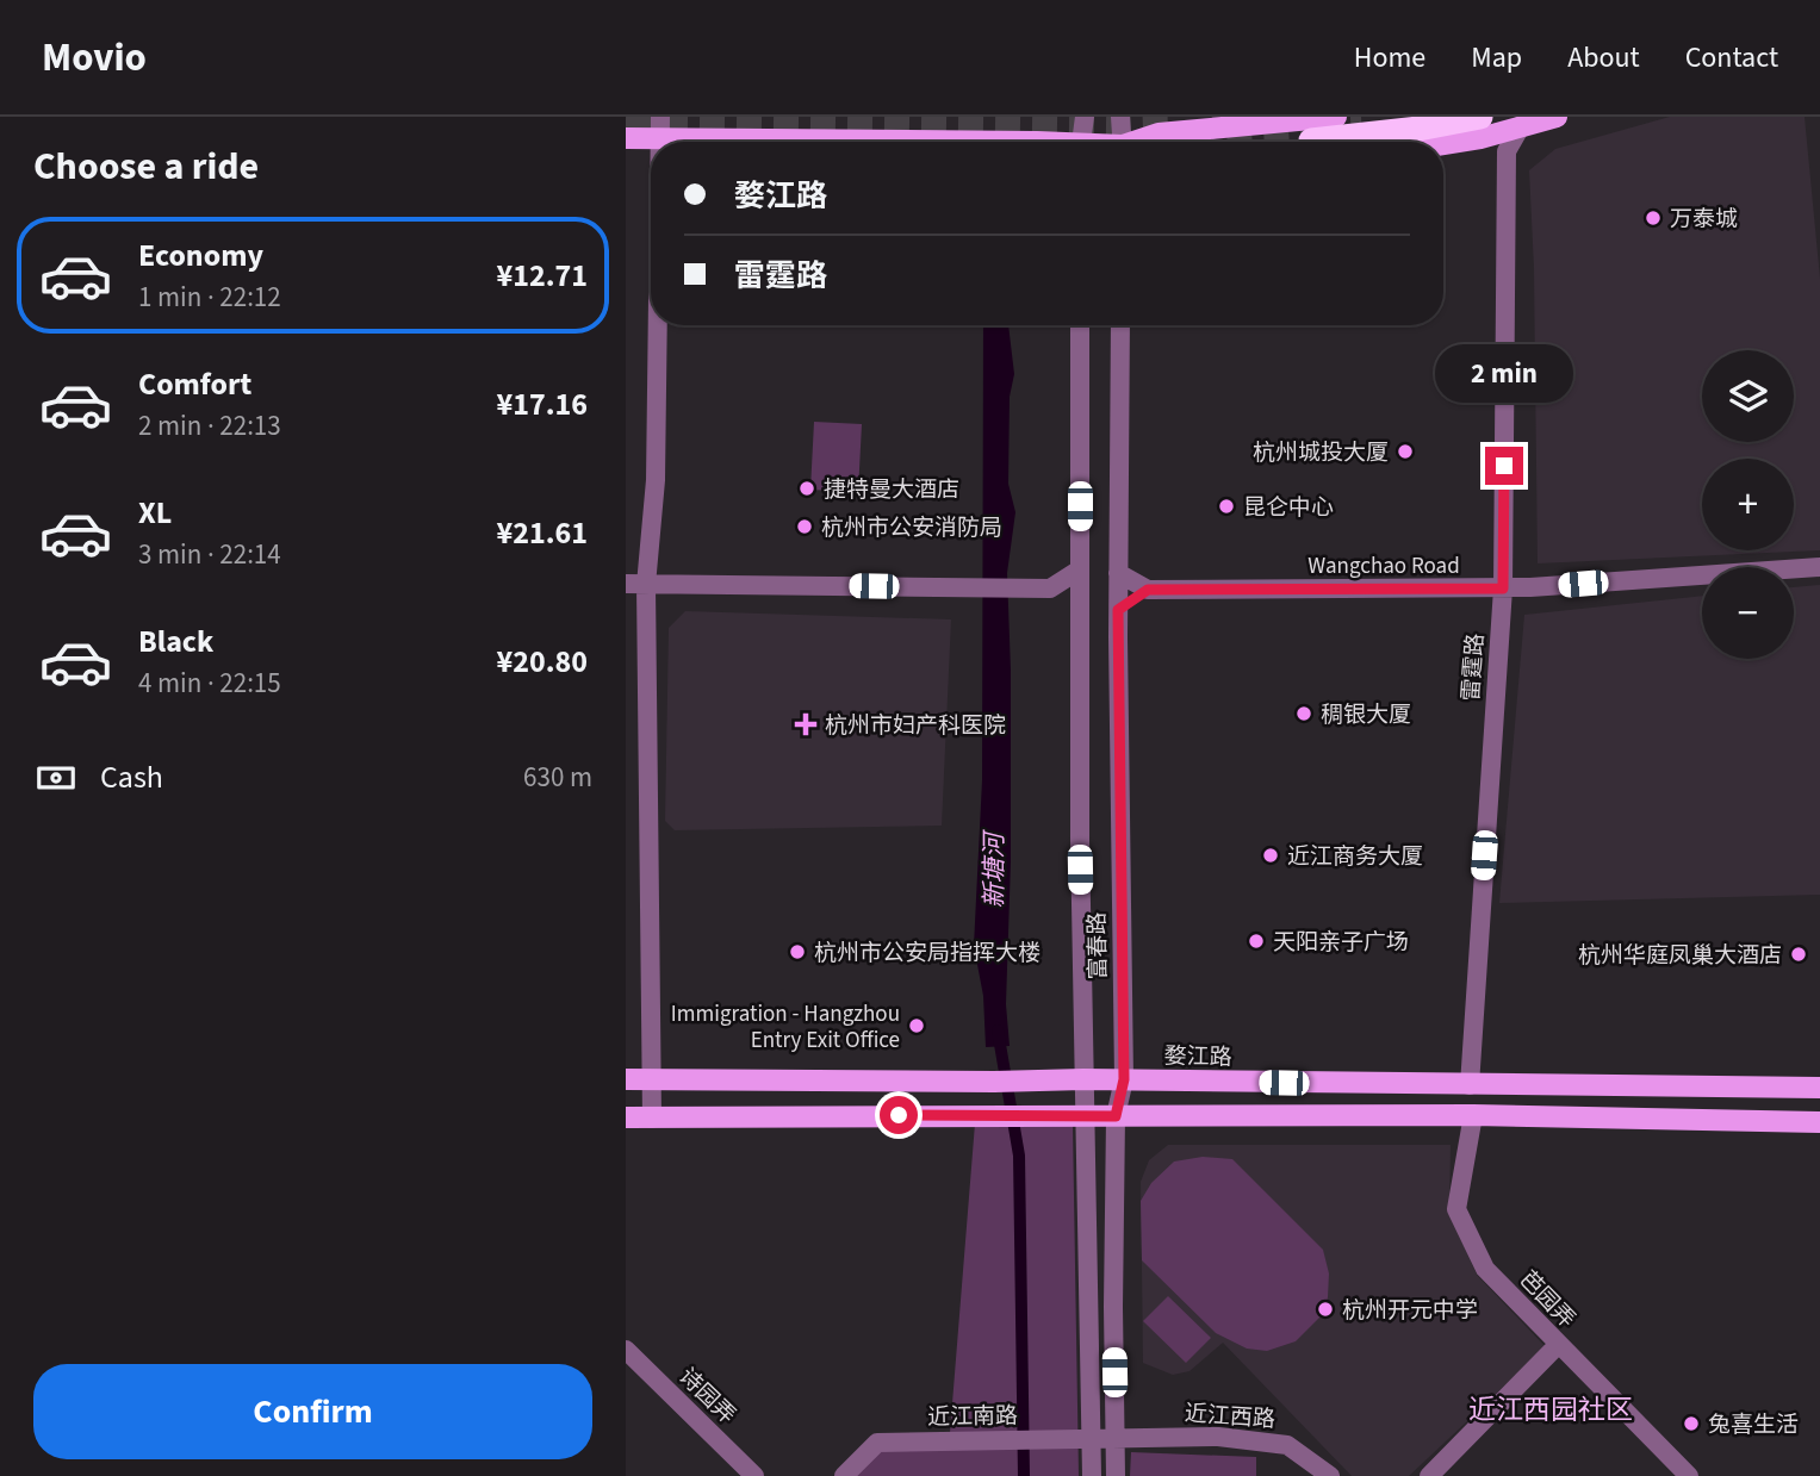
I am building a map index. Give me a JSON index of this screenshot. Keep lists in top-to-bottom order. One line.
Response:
{"streets":{"main road":["婺江路"],"street":["Wangchao Road","雷霆路","富春路","芭园弄","诗园弄","近江南路","近江西路"]},"crossings":[["Wangchao Road","雷霆路"],["雷霆路","婺江路"],["富春路","婺江路"],["富春路","近江南路"],["富春路","近江西路"],["近江南路","近江西路"]],"districts":["近江西园社区"],"water":["新塘河"],"places":{"other":["万泰城","杭州城投大厦","捷特曼大酒店","昆仑中心","杭州市公安消防局","稠银大厦","近江商务大厦","天阳亲子广场","杭州市公安局指挥大楼","杭州华庭凤巢大酒店","Immigration - Hangzhou Entry Exit Office","杭州开元中学","兔喜生活"],"health":["杭州市妇产科医院"]},"page":{"header":"Movio","nav":["Home","Map","About","Contact"],"heading":"Choose a ride","banner":["婺江路","雷霆路"],"list":[{"name":"Economy","note":"1 min · 22:12","value":"¥12.71"},{"name":"Comfort","note":"2 min · 22:13","value":"¥17.16"},{"name":"XL","note":"3 min · 22:14","value":"¥21.61"},{"name":"Black","note":"4 min · 22:15","value":"¥20.80"}],"bubble":"2 min","map_buttons":["+","−"],"pay":["Cash","630 m"],"buttons":"Confirm"}}
